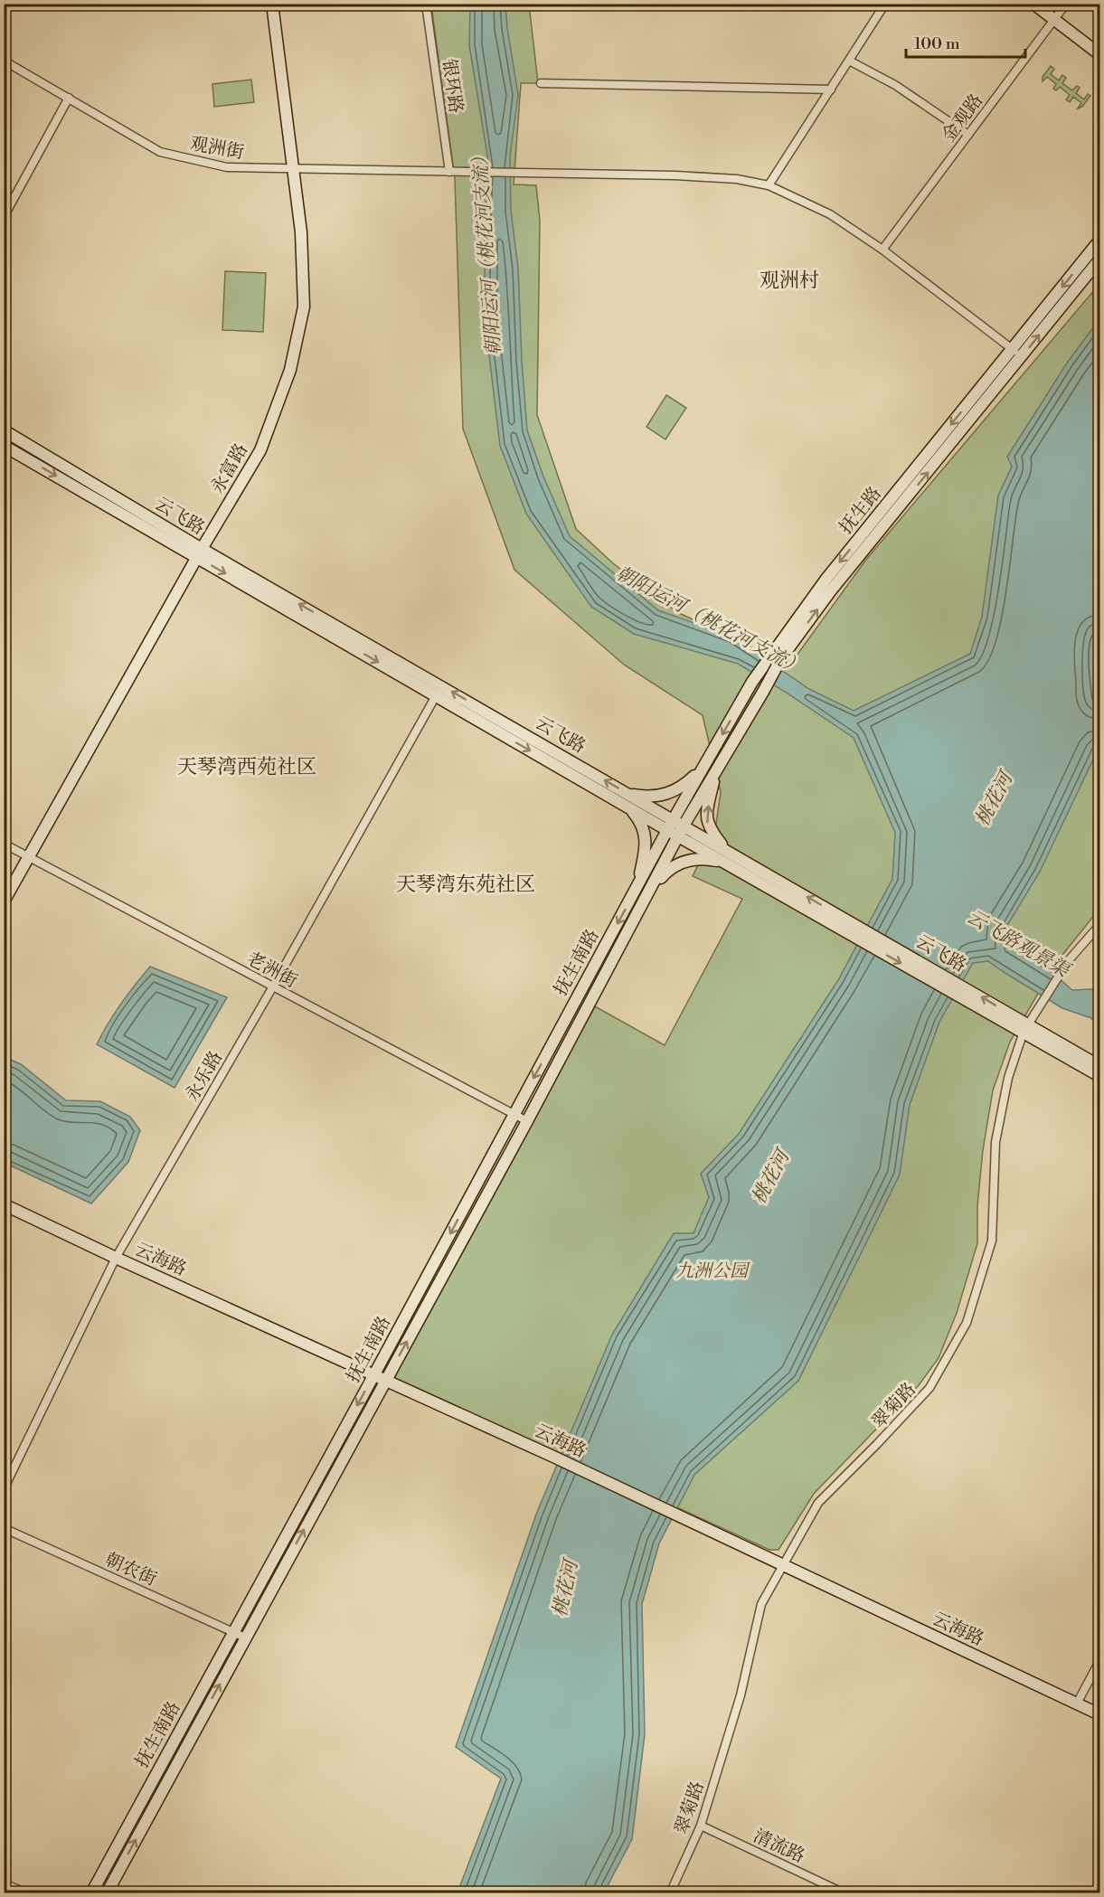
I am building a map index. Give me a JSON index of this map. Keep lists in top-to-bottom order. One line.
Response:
{"streets":{"main road":["永富路","抚生路","云飞路","抚生南路","云海路"],"street":["银环路","金观路","观洲街","老洲街","永乐路","翠菊路","朝农街","清流路"]},"crossings":[["银环路","观洲街"],["金观路","观洲街"],["观洲街","永富路"],["观洲街","抚生路"],["永富路","云飞路"],["永富路","老洲街"],["抚生路","云飞路"],["抚生路","抚生南路"],["云飞路","抚生南路"],["云飞路","永乐路"],["云飞路","翠菊路"],["抚生南路","老洲街"],["抚生南路","云海路"],["抚生南路","朝农街"],["老洲街","永乐路"],["永乐路","云海路"],["云海路","翠菊路"],["翠菊路","清流路"]],"districts":["观洲村","天琴湾西苑社区","天琴湾东苑社区"],"water":["朝阳运河（桃花河支流）","桃花河","云飞路观景渠"],"parks":["九洲公园"],"scale_bar":"100 m"}
